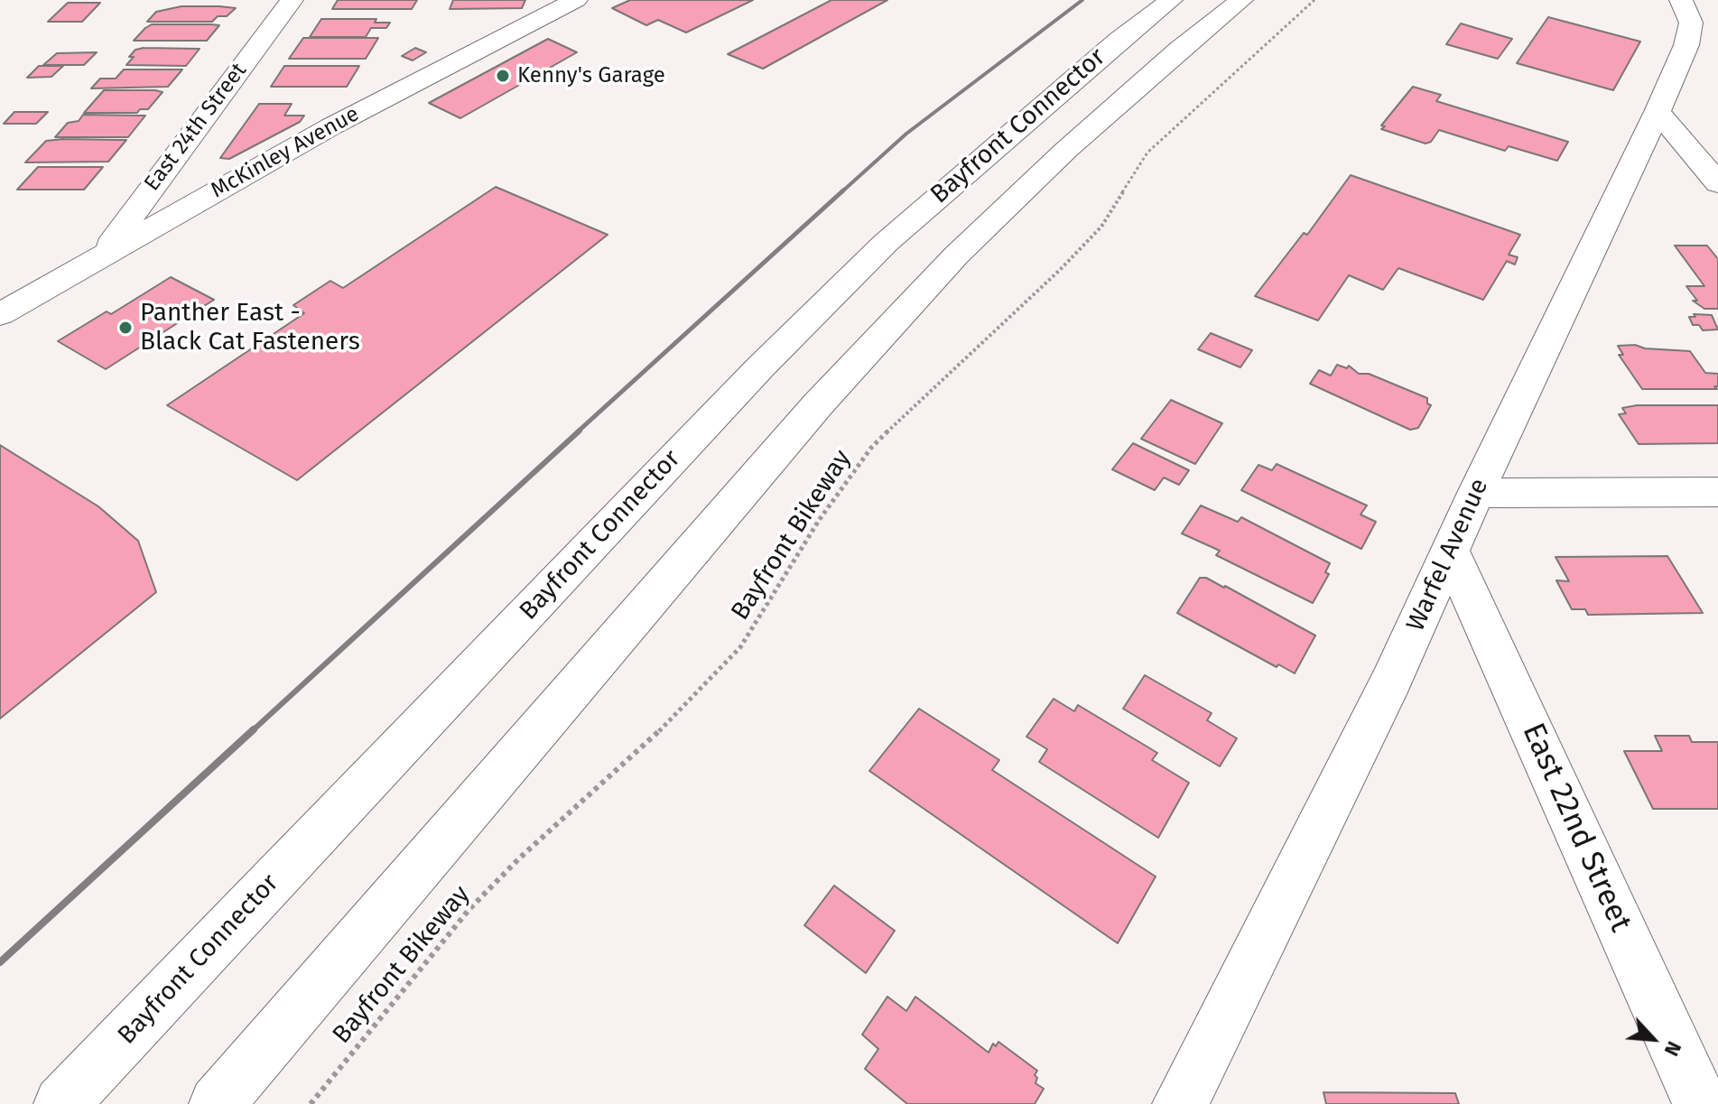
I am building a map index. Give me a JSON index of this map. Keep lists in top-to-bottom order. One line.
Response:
{"streets":{"main road":["Bayfront Connector","East 24th Street","McKinley Avenue","Warfel Avenue","East 22nd Street"],"path":["Bayfront Bikeway"]},"crossings":[["East 24th Street","McKinley Avenue"],["Warfel Avenue","East 22nd Street"]],"places":["Kenny's Garage","Panther East - Black Cat Fasteners"],"north":"bottom right"}
